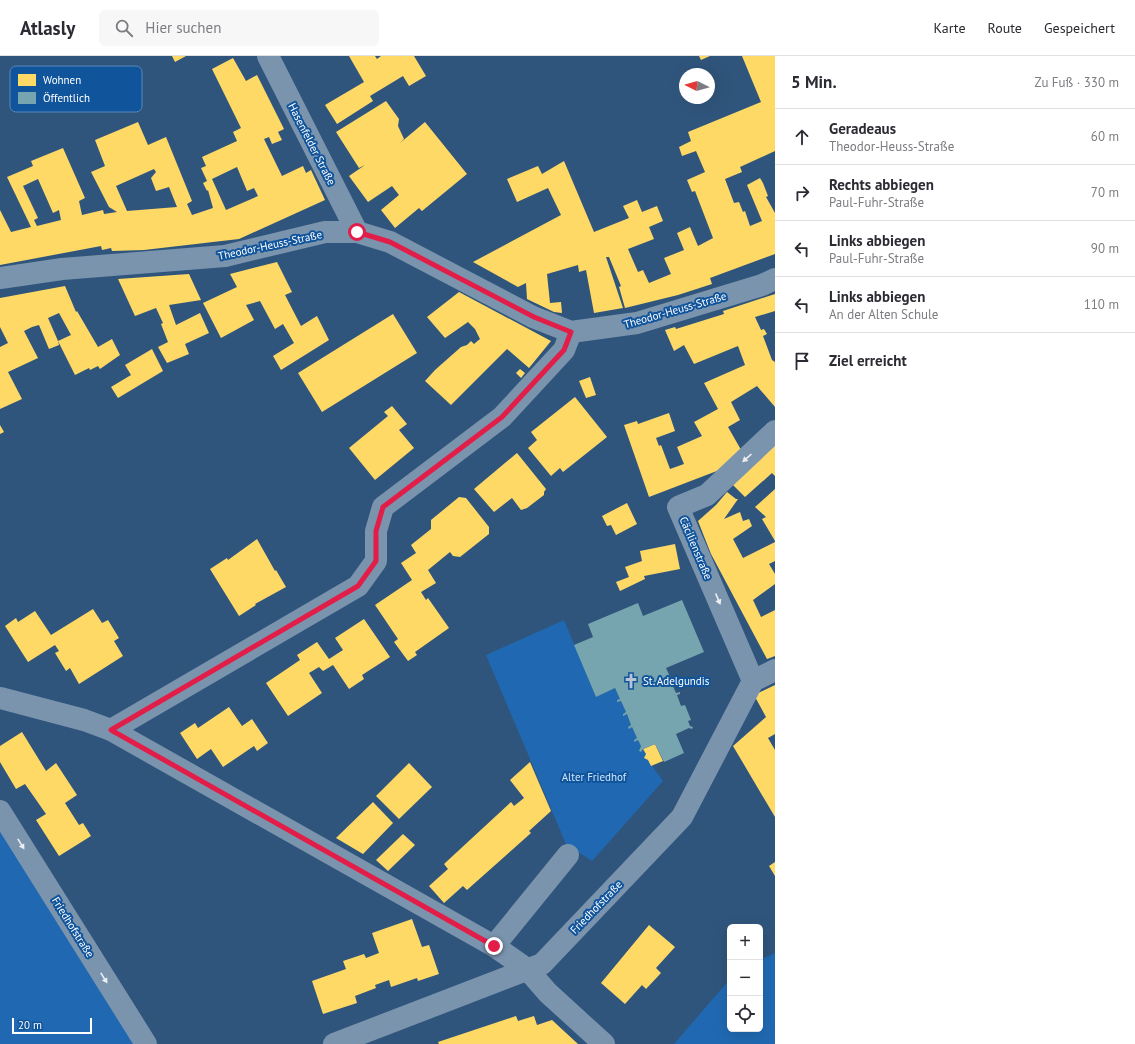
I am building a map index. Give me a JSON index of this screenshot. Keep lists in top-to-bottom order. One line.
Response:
{"streets":{"street":["Hasenfelder Straße","Theodor-Heuss-Straße","Cäcilienstraße","Friedhofstraße"]},"crossings":[["Hasenfelder Straße","Theodor-Heuss-Straße"],["Cäcilienstraße","Friedhofstraße"]],"one_way":["Cäcilienstraße"],"parks":["Alter Friedhof"],"places":{"church":["St. Adelgundis"]},"legend":["Wohnen","Öffentlich"],"scale_bar":"20 m","north":"left","page":{"header":"Atlasly","search":"Hier suchen","nav":["Karte","Route","Gespeichert"],"heading":["5 Min.","Zu Fuß · 330 m"],"list":[["Geradeaus","Theodor-Heuss-Straße","60 m"],["Rechts abbiegen","Paul-Fuhr-Straße","70 m"],["Links abbiegen","Paul-Fuhr-Straße","90 m"],["Links abbiegen","An der Alten Schule","110 m"],"Ziel erreicht"],"map_buttons":["+","−"],"scale":"20 m"}}
